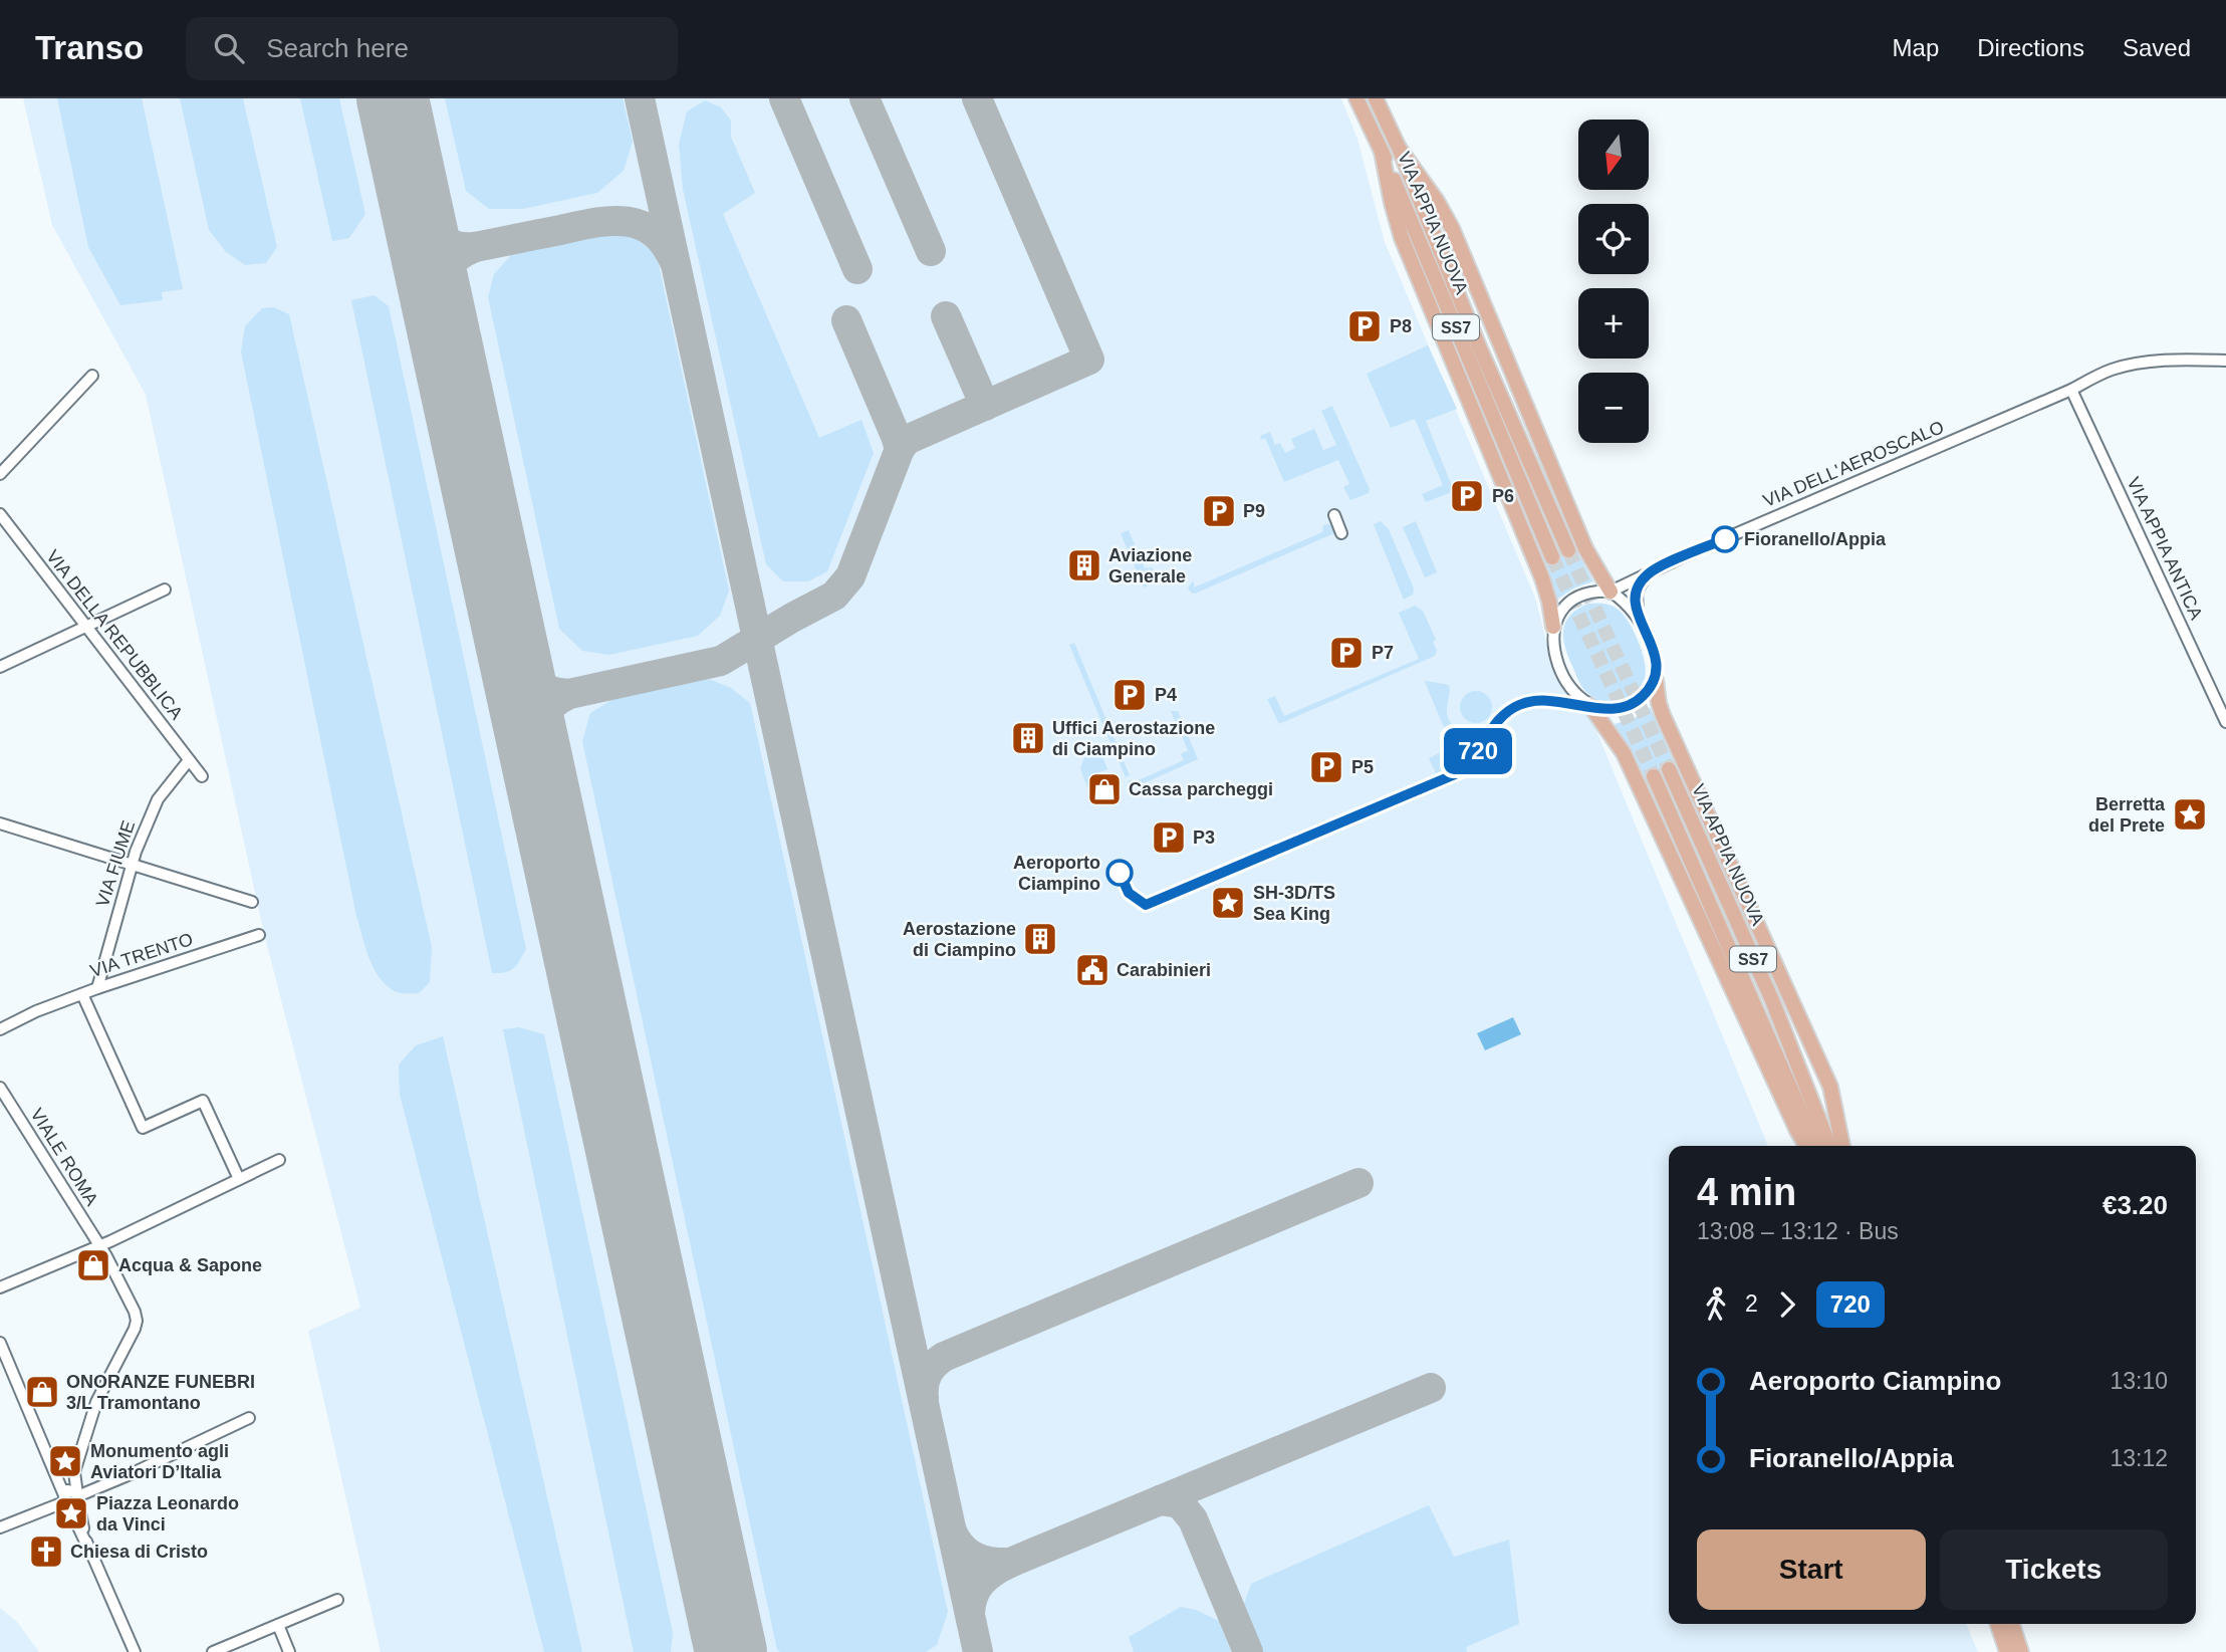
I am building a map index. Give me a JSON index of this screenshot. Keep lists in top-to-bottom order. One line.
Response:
{"streets":{"main road":["VIA APPIA NUOVA","SS7"],"street":["VIA DELL'AEROSCALO","VIA APPIA ANTICA","VIA DELLA REPUBBLICA","VIA FIUME","VIA TRENTO","VIALE ROMA"]},"crossings":[["VIA DELL'AEROSCALO","VIA APPIA ANTICA"],["VIA DELLA REPUBBLICA","VIA FIUME"],["VIA FIUME","VIA TRENTO"]],"places":{"parking":["P8","P6","P9","P7","P4","P5","P3"],"other":["Fioranello/Appia","Aeroporto Ciampino"],"building":["Aviazione Generale","Uffici Aerostazione di Ciampino","Aerostazione di Ciampino"],"shop":["Cassa parcheggi","Acqua & Sapone","ONORANZE FUNEBRI 3/L Tramontano"],"place":["Berretta del Prete","SH-3D/TS Sea King","Monumento agli Aviatori D’Italia","Piazza Leonardo da Vinci"],"public building":["Carabinieri"],"church":["Chiesa di Cristo"]},"lines":["bus line 720"],"north":"bottom","page":{"header":"Transo","search":"Search here","nav":["Map","Directions","Saved"],"on_map":"720","map_buttons":["+","−"],"heading":["4 min","13:08 – 13:12 · Bus","€3.20"],"legs":["2","720"],"list":[{"name":"Aeroporto Ciampino","value":"13:10"},{"name":"Fioranello/Appia","value":"13:12"}],"buttons":["Start","Tickets"]}}
